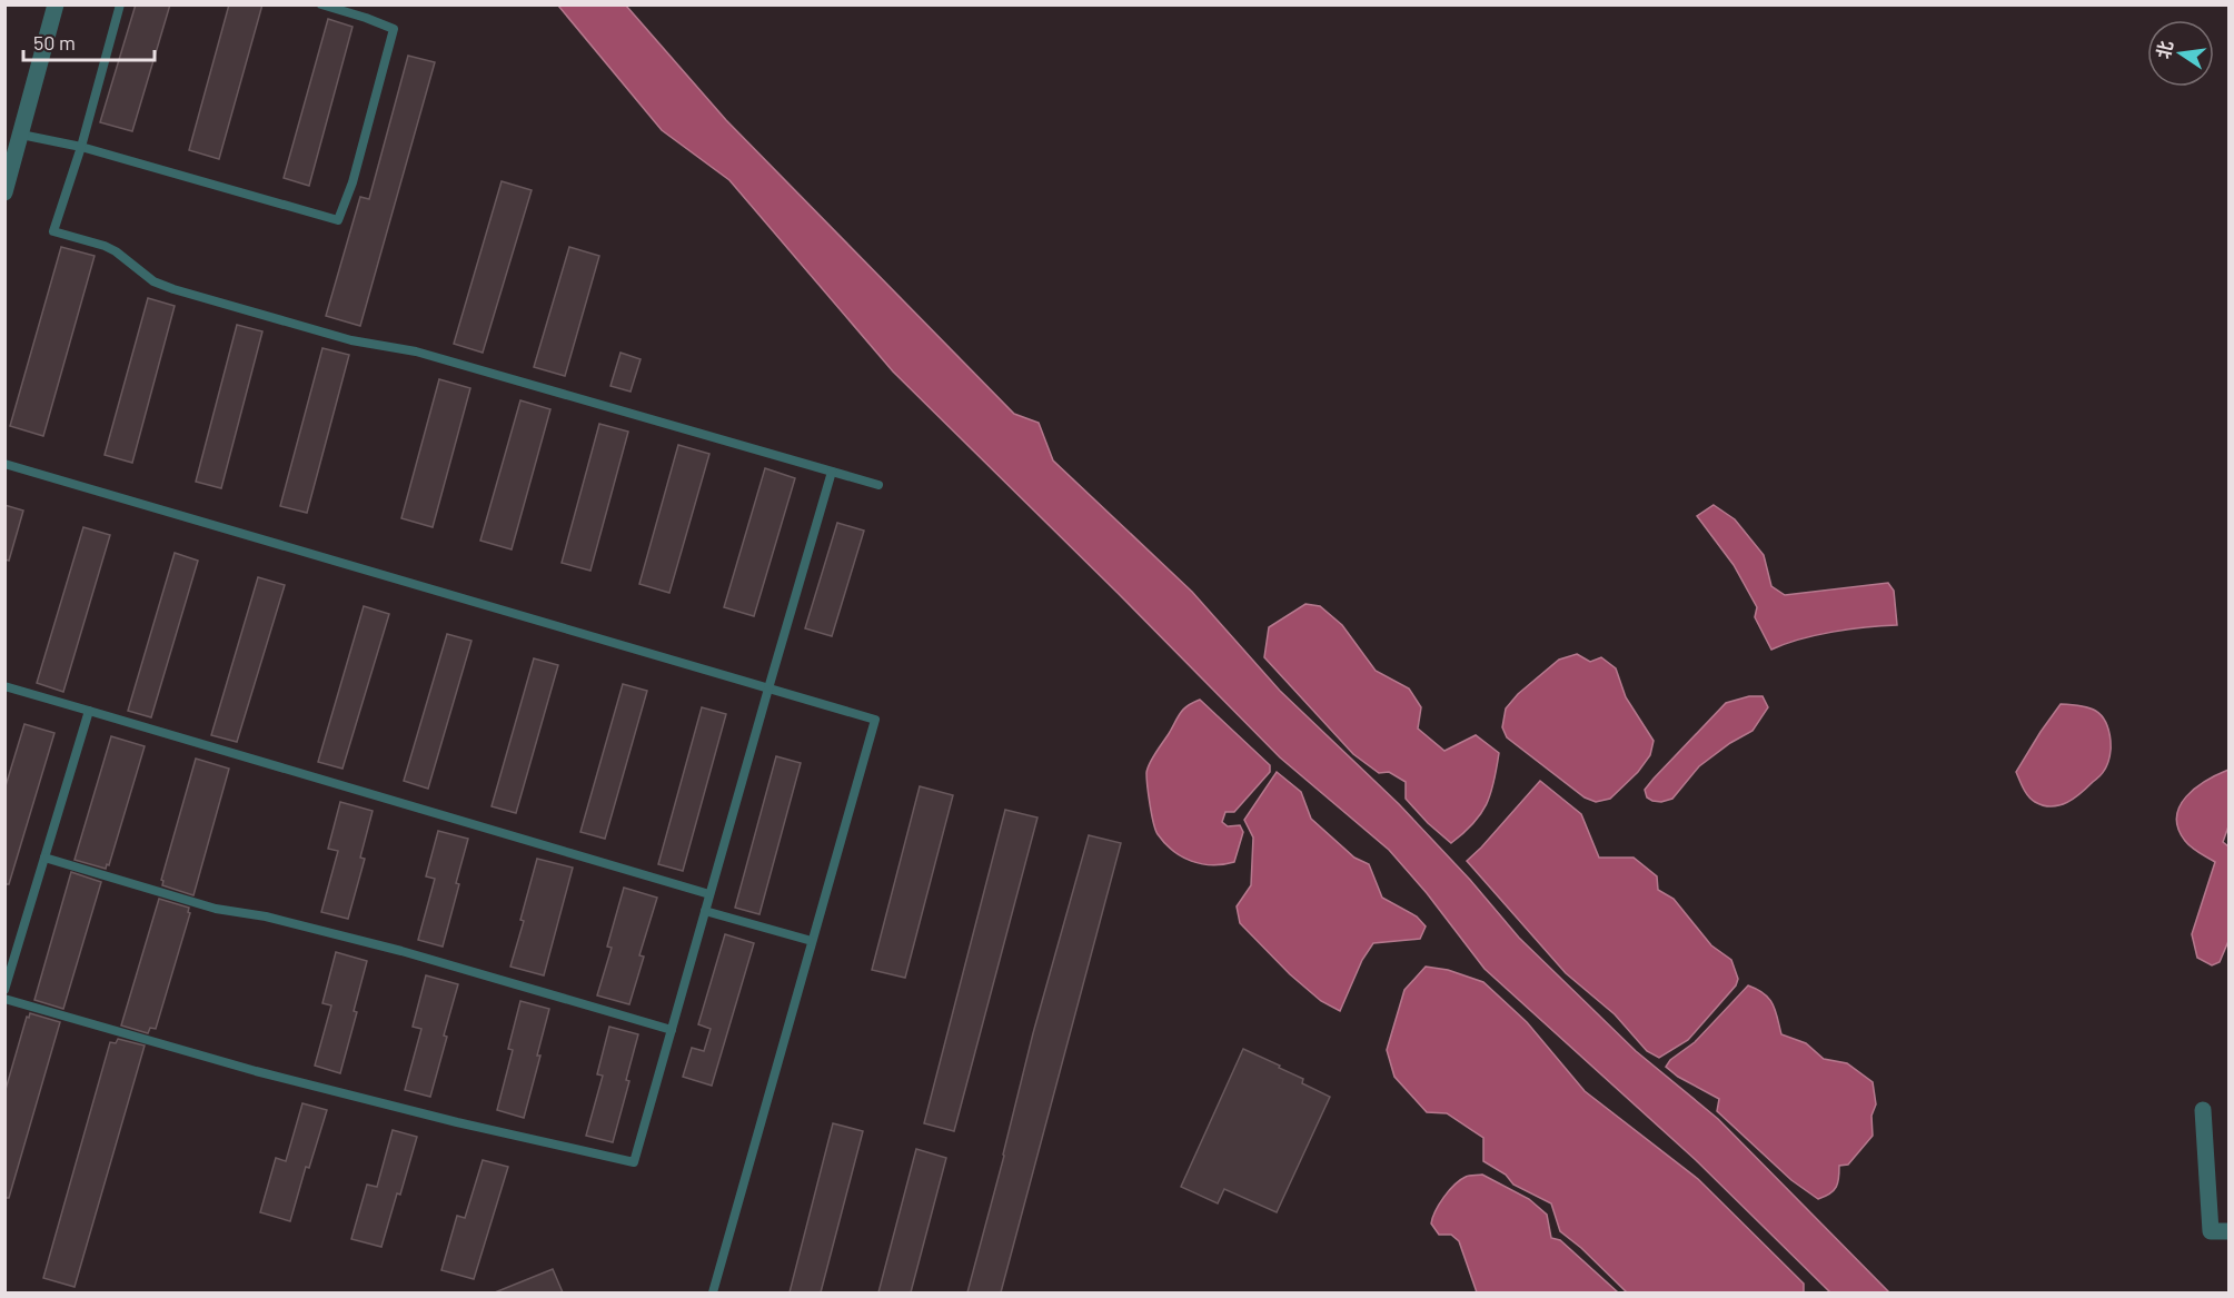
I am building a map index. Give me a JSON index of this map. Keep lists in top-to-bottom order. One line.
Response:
{"scale_bar":"50 m","north":"left"}
